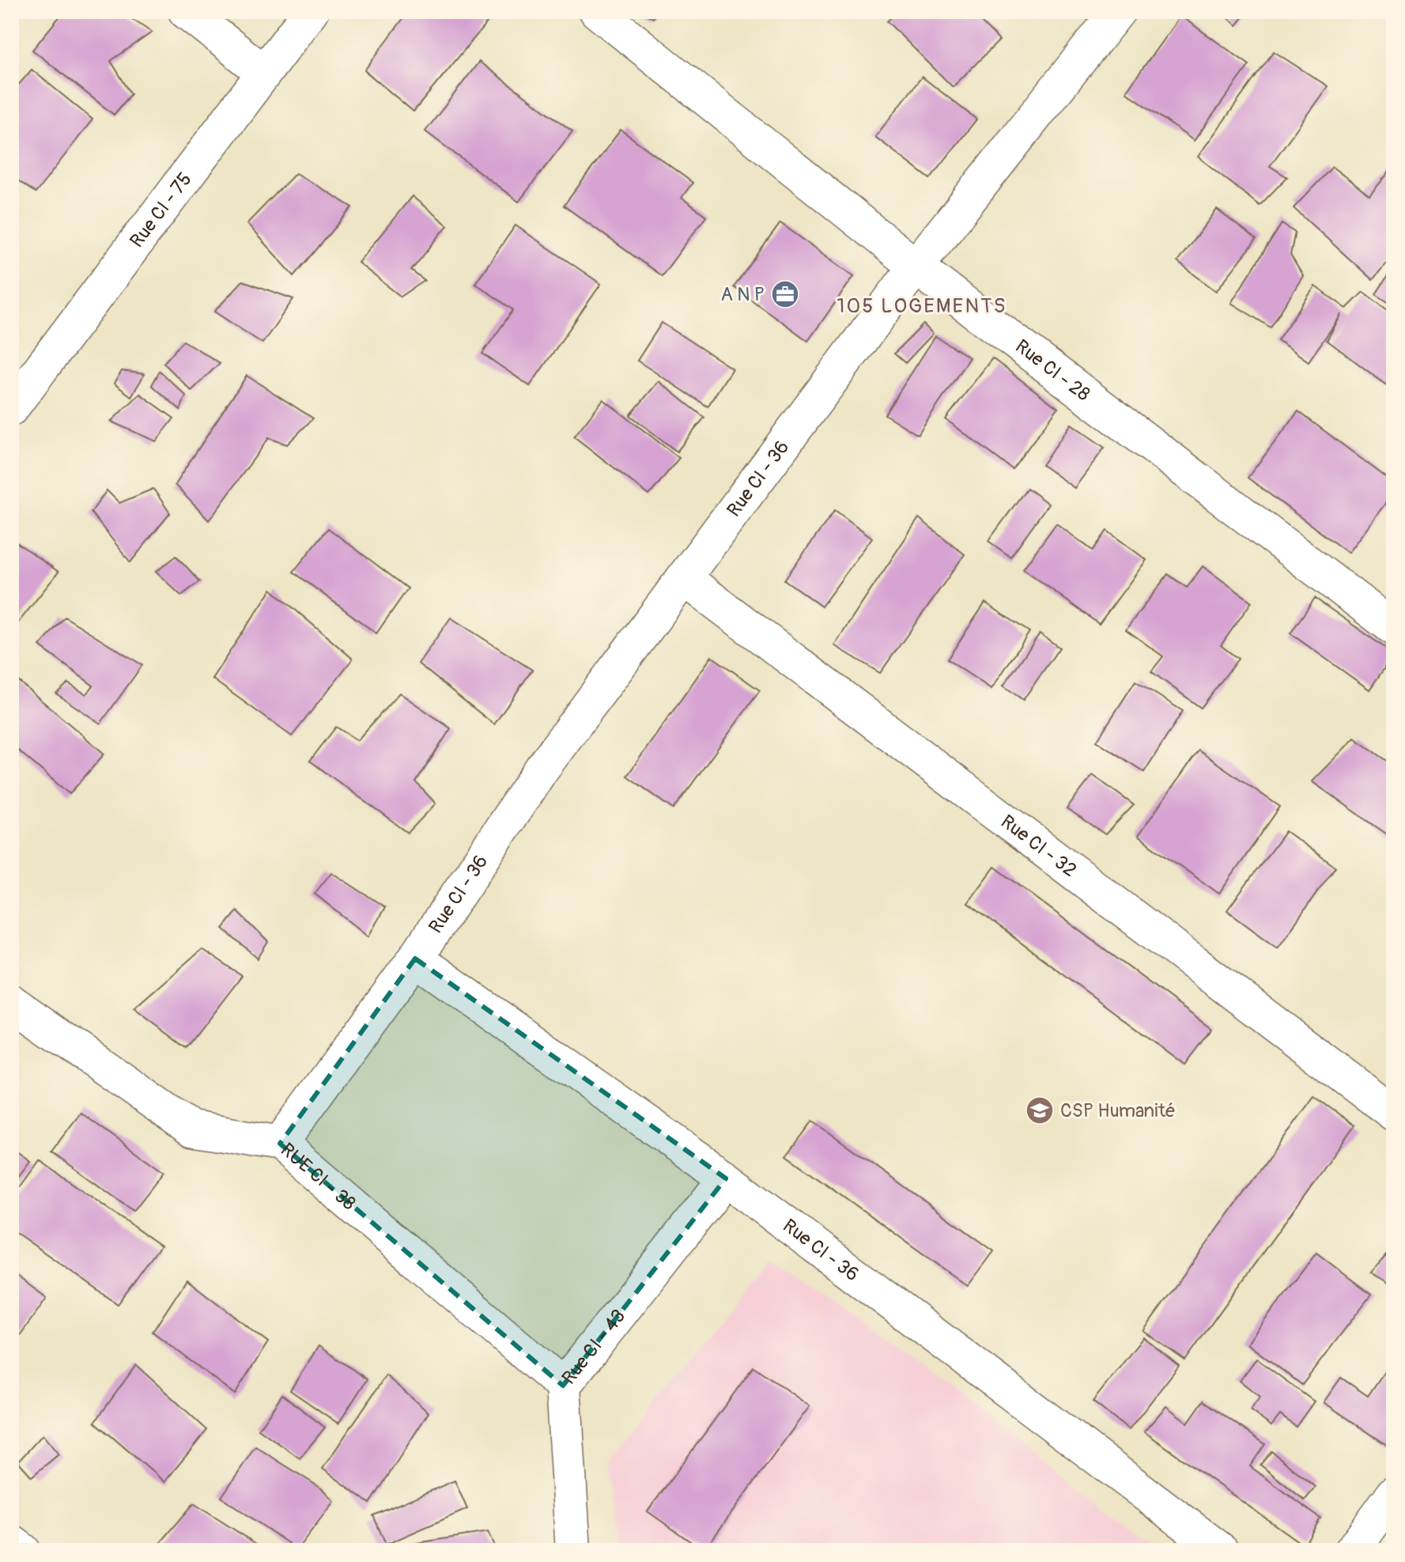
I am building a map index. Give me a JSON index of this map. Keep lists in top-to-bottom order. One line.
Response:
{"streets":{"street":["Rue CI - 75","Rue CI - 28","Rue CI - 36","Rue CI - 32","RUE CI - 38","Rue CI - 43"]},"crossings":[["Rue CI - 28","Rue CI - 36"],["Rue CI - 36","Rue CI - 32"],["Rue CI - 36","RUE CI - 38"],["Rue CI - 36","Rue CI - 43"],["RUE CI - 38","Rue CI - 43"]],"districts":["105 LOGEMENTS"],"places":{"office":["A N P"],"school or university":["CSP Humanité"]}}
